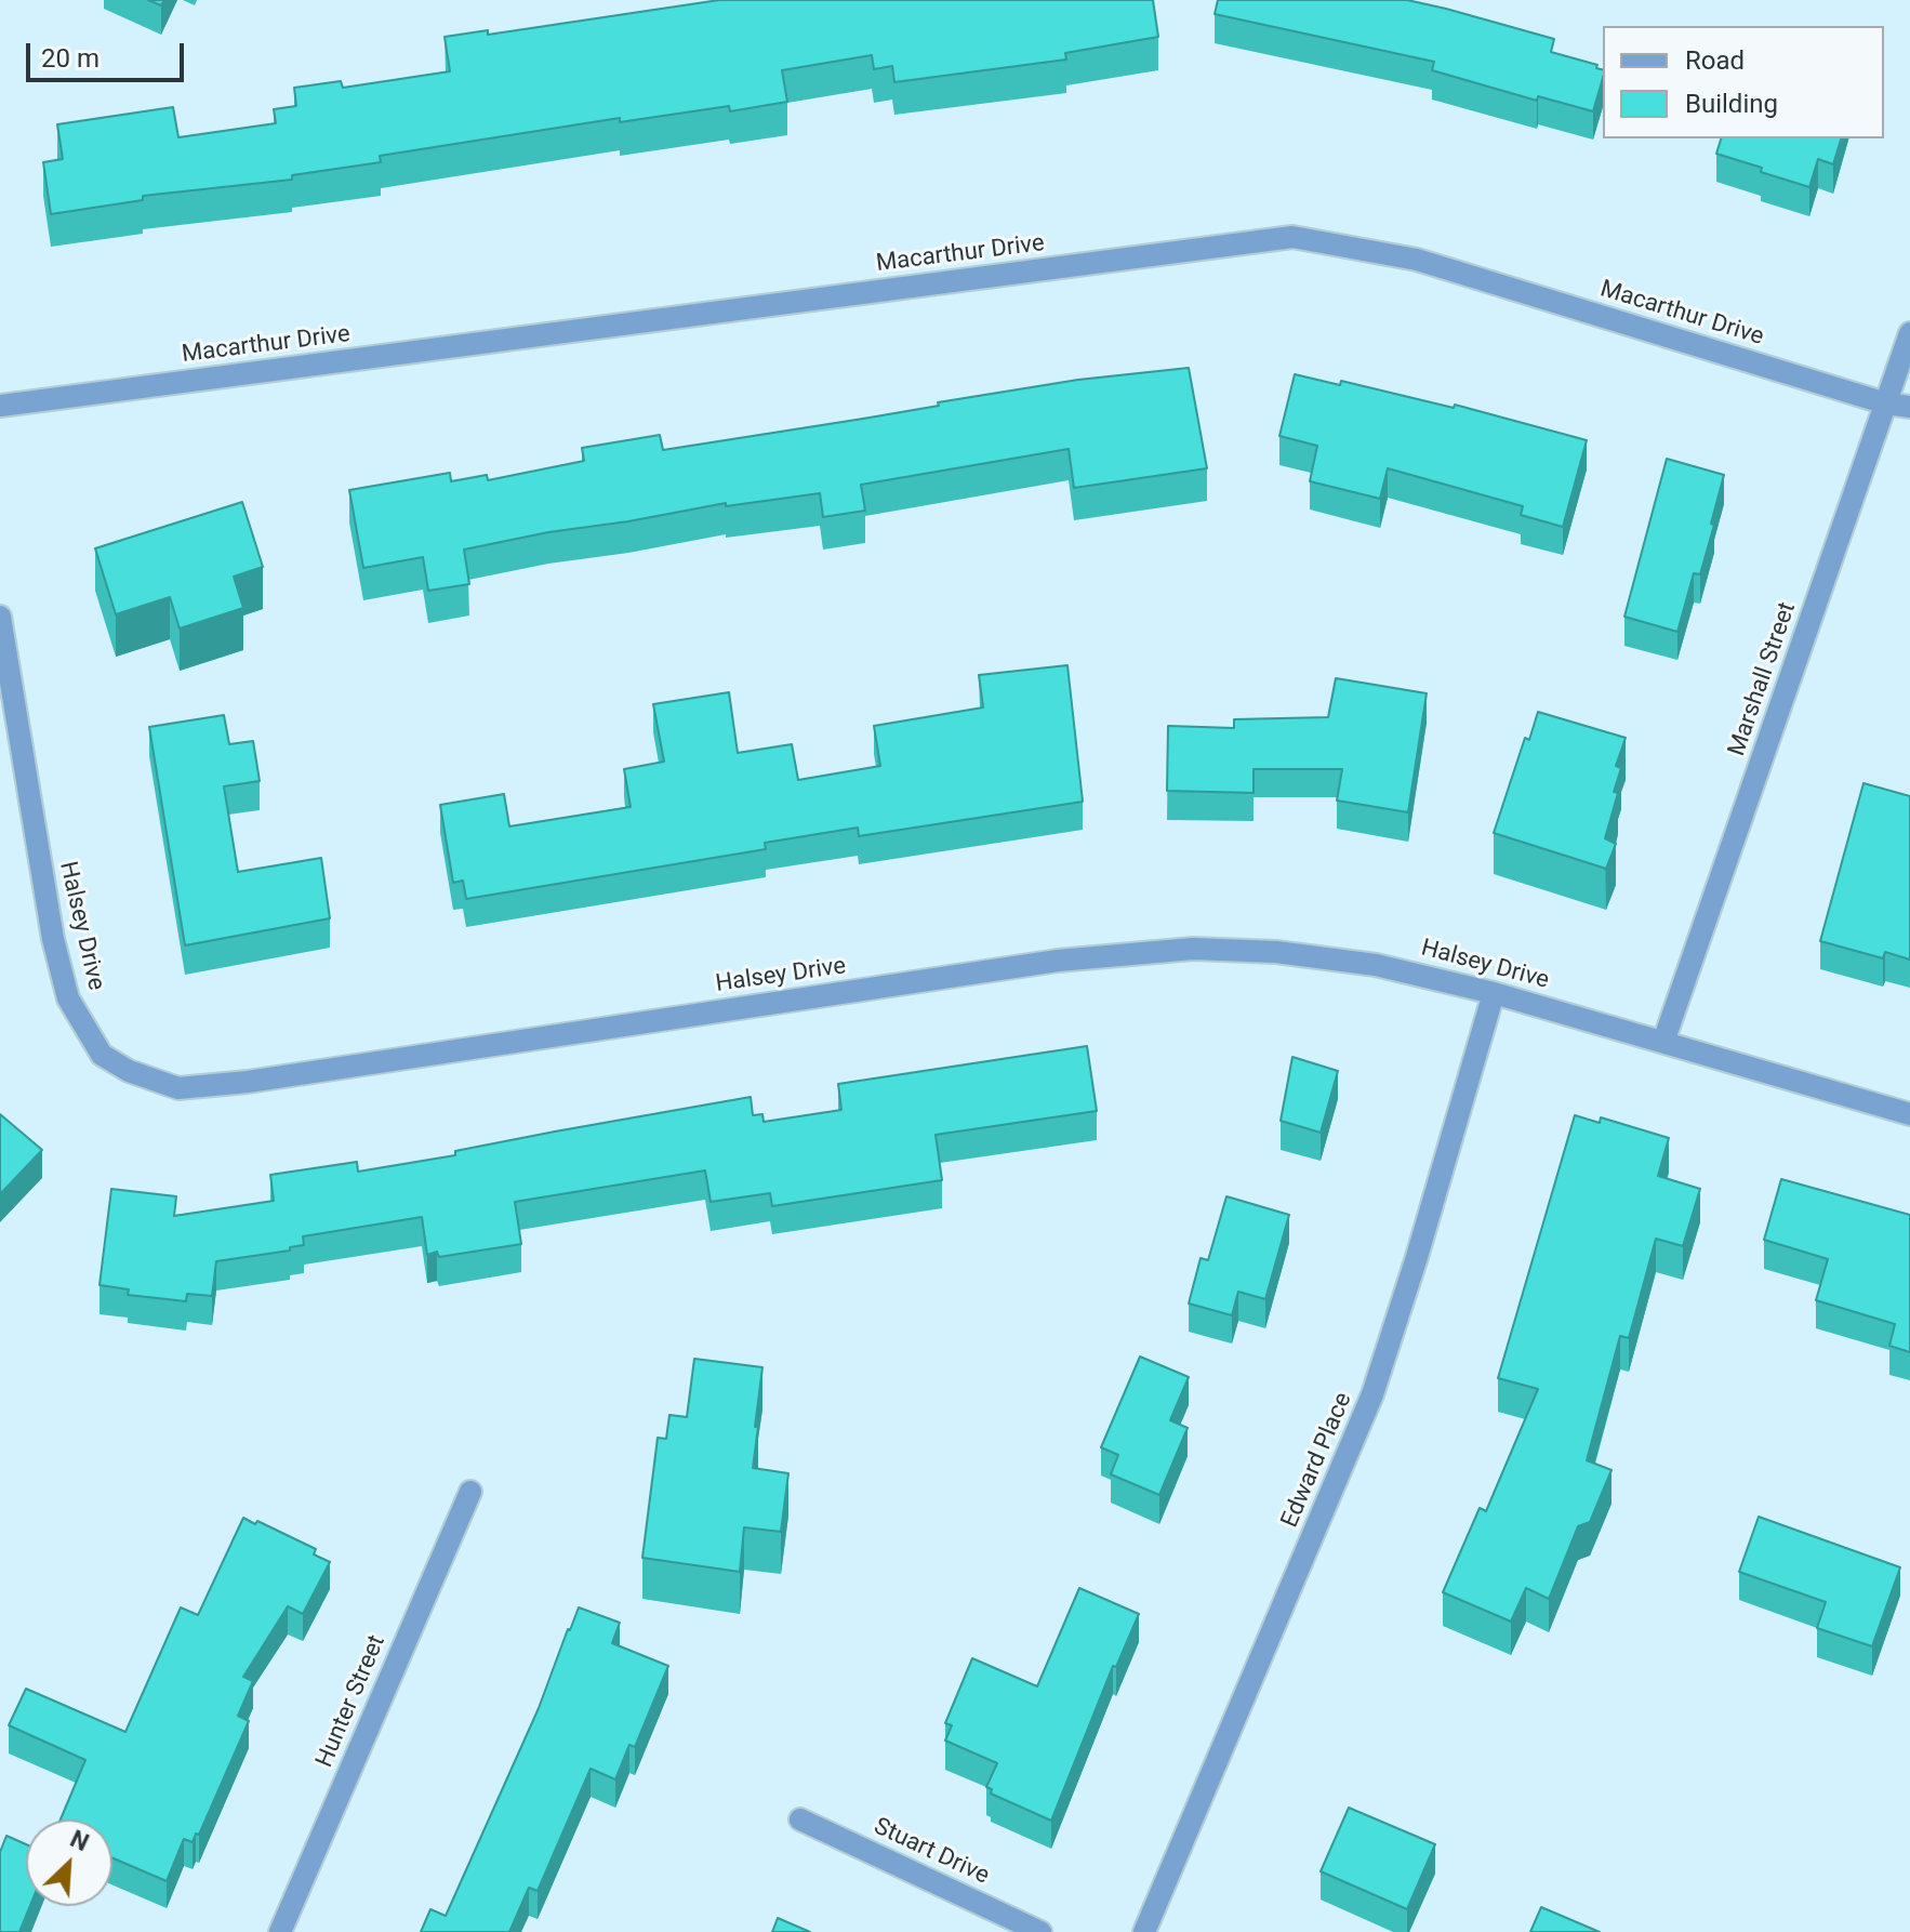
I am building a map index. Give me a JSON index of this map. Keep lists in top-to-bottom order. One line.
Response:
{"streets":{"street":["Macarthur Drive","Marshall Street","Halsey Drive","Edward Place","Hunter Street","Stuart Drive"]},"crossings":[["Macarthur Drive","Marshall Street"],["Marshall Street","Halsey Drive"],["Halsey Drive","Edward Place"]],"legend":["Road","Building"],"scale_bar":"20 m","north":"top right"}
